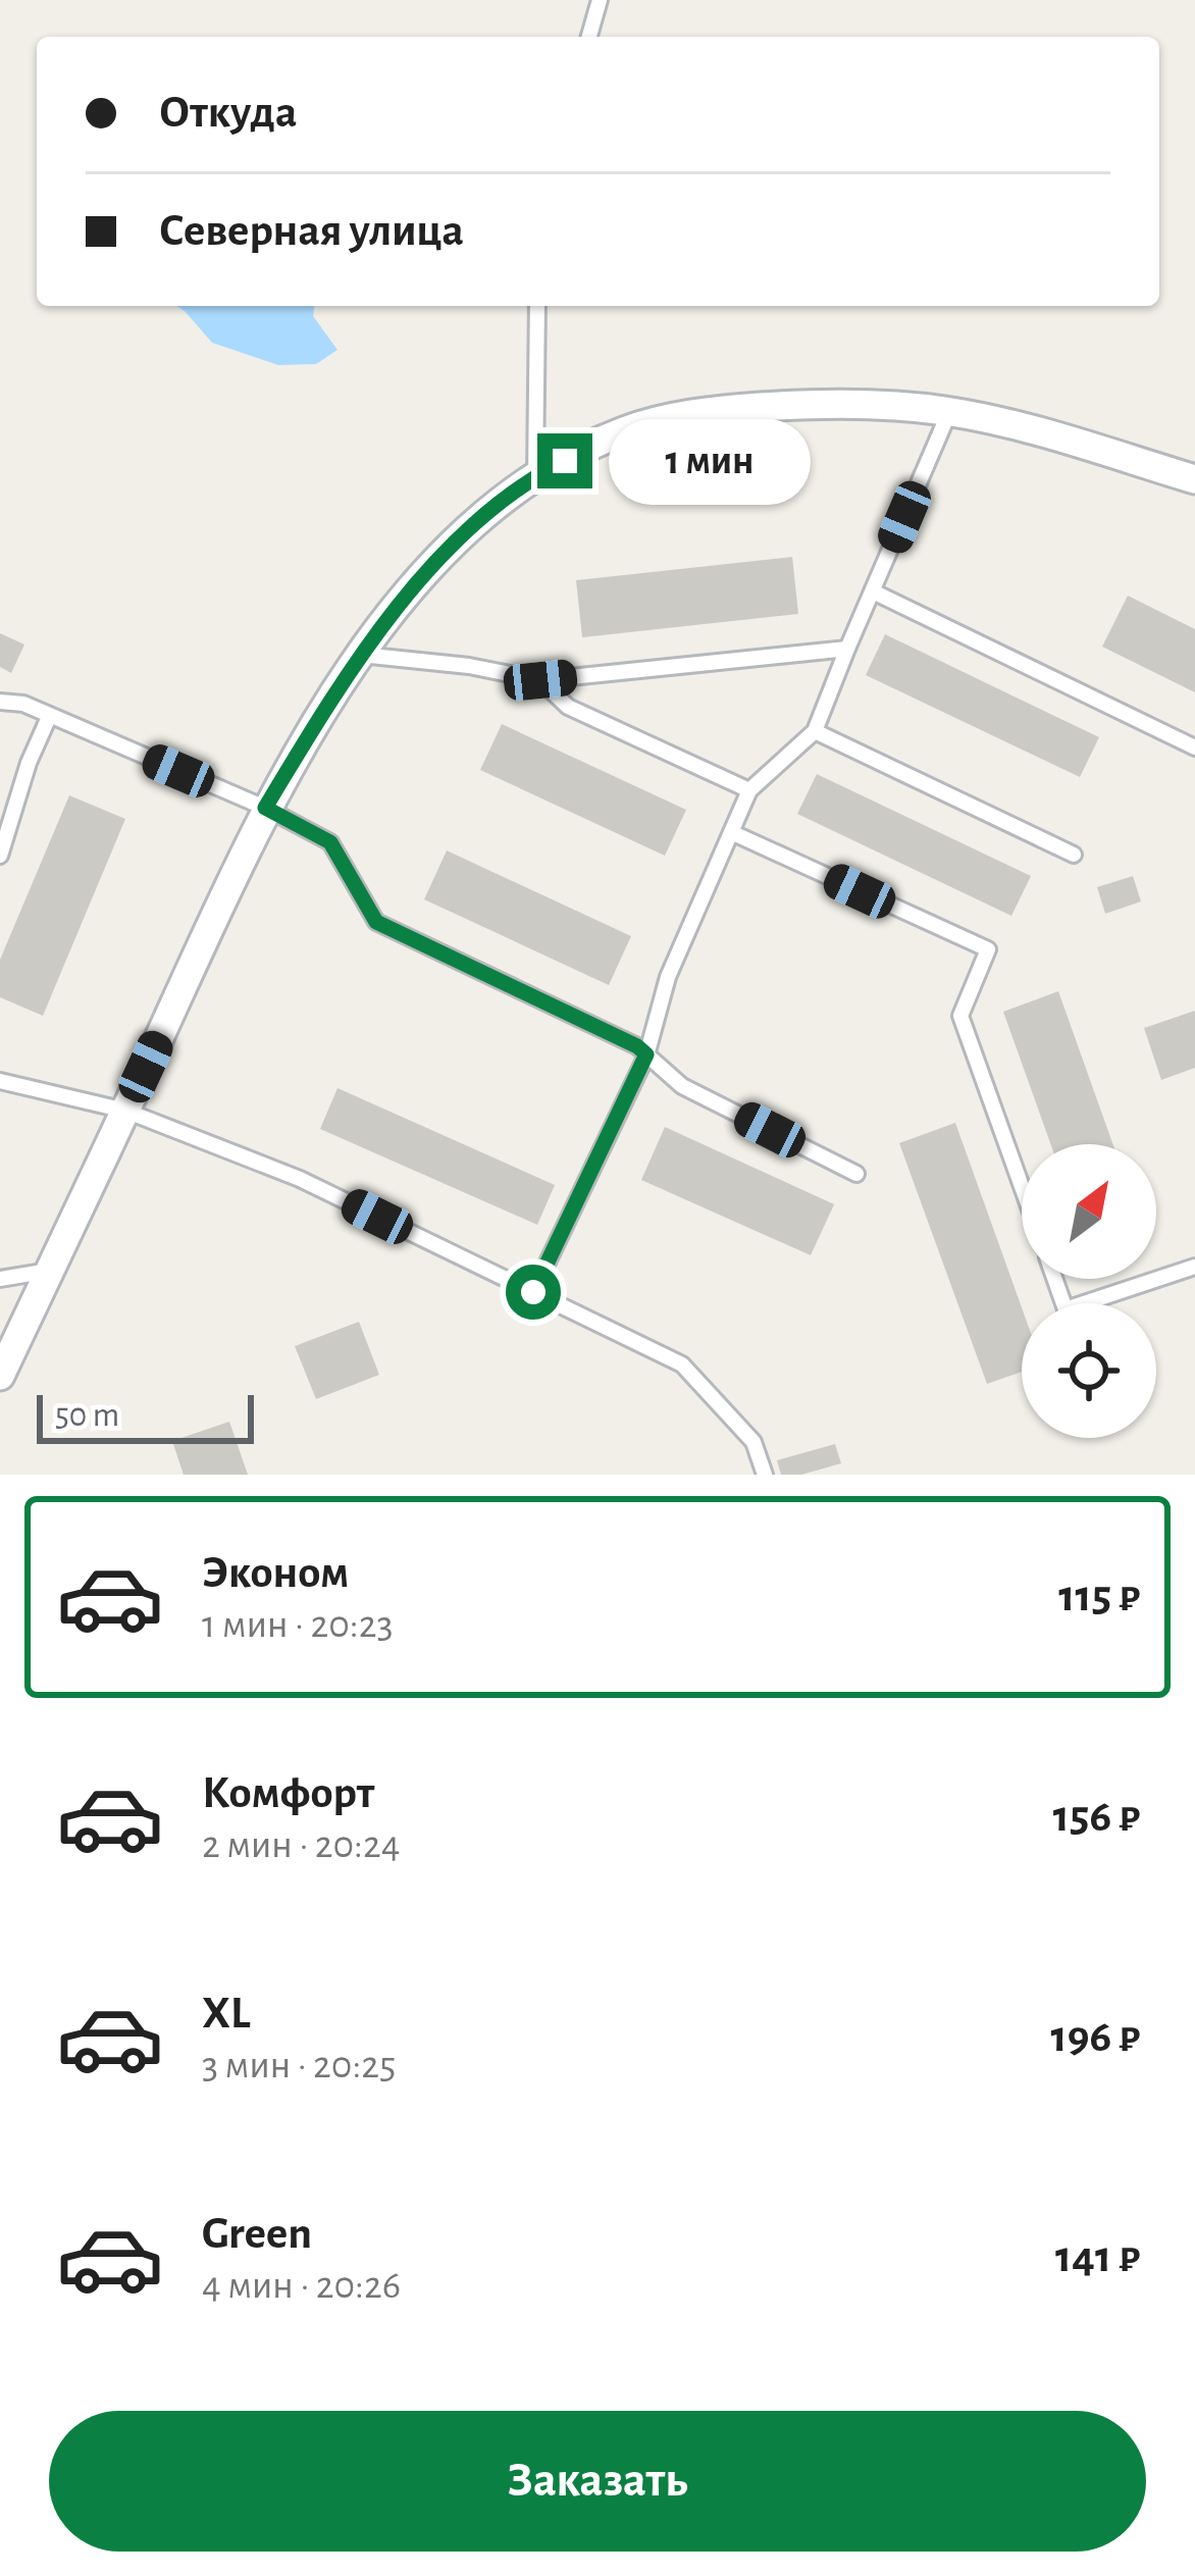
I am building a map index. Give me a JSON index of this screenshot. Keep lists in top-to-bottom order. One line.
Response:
{"scale_bar":"50 m","north":"top right","page":{"banner":["Откуда","Северная улица"],"bubble":"1 мин","scale":"50 m","list":[{"name":"Эконом","note":"1 мин · 20:23","value":"115 ₽"},{"name":"Комфорт","note":"2 мин · 20:24","value":"156 ₽"},{"name":"XL","note":"3 мин · 20:25","value":"196 ₽"},{"name":"Green","note":"4 мин · 20:26","value":"141 ₽"}],"buttons":"Заказать"}}
